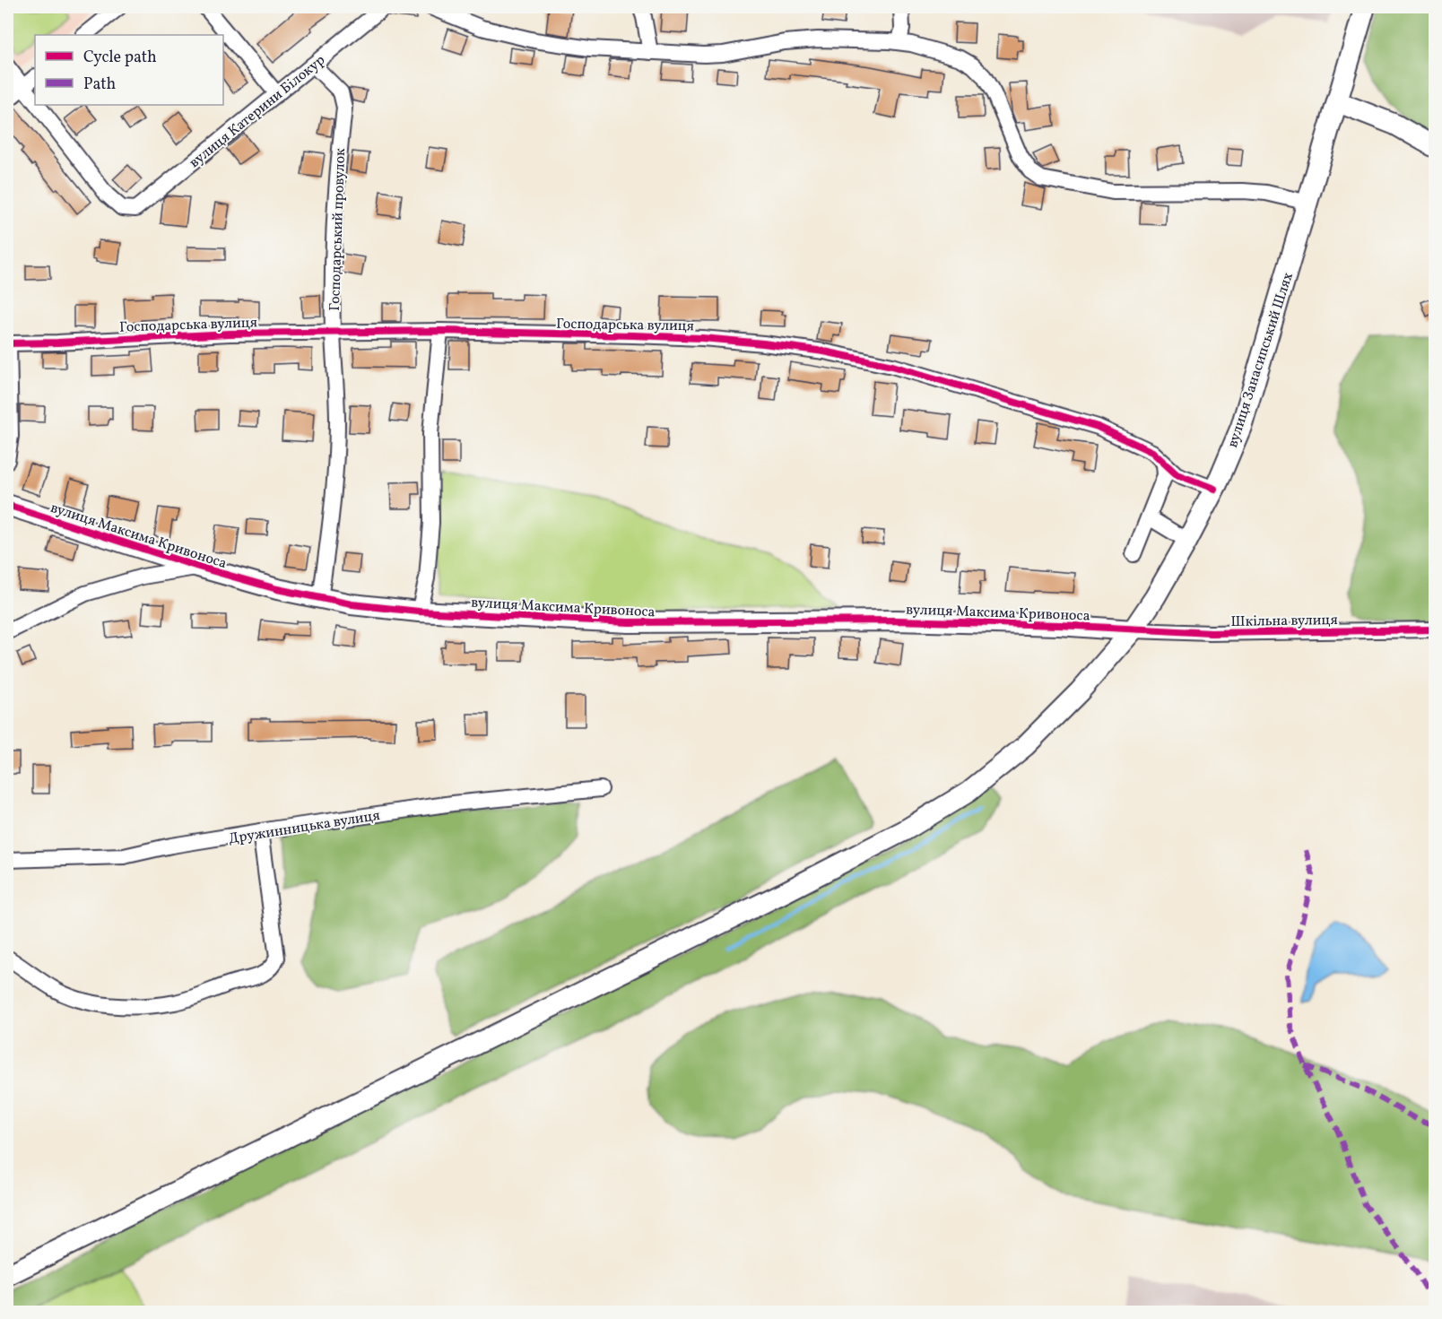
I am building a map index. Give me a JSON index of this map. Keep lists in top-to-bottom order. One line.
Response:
{"streets":{"main road":["вулиця Занасипський Шлях","вулиця Максима Кривоноса"],"street":["вулиця Катерини Білокур","Господарський провулок","Господарська вулиця","Шкільна вулиця","Дружинницька вулиця"]},"crossings":[["вулиця Катерини Білокур","Господарський провулок"],["Господарський провулок","Господарська вулиця"],["Господарський провулок","вулиця Максима Кривоноса"],["Господарська вулиця","вулиця Занасипський Шлях"],["вулиця Занасипський Шлях","вулиця Максима Кривоноса"],["вулиця Занасипський Шлях","Шкільна вулиця"],["вулиця Максима Кривоноса","Шкільна вулиця"]],"legend":["Cycle path","Path"]}
